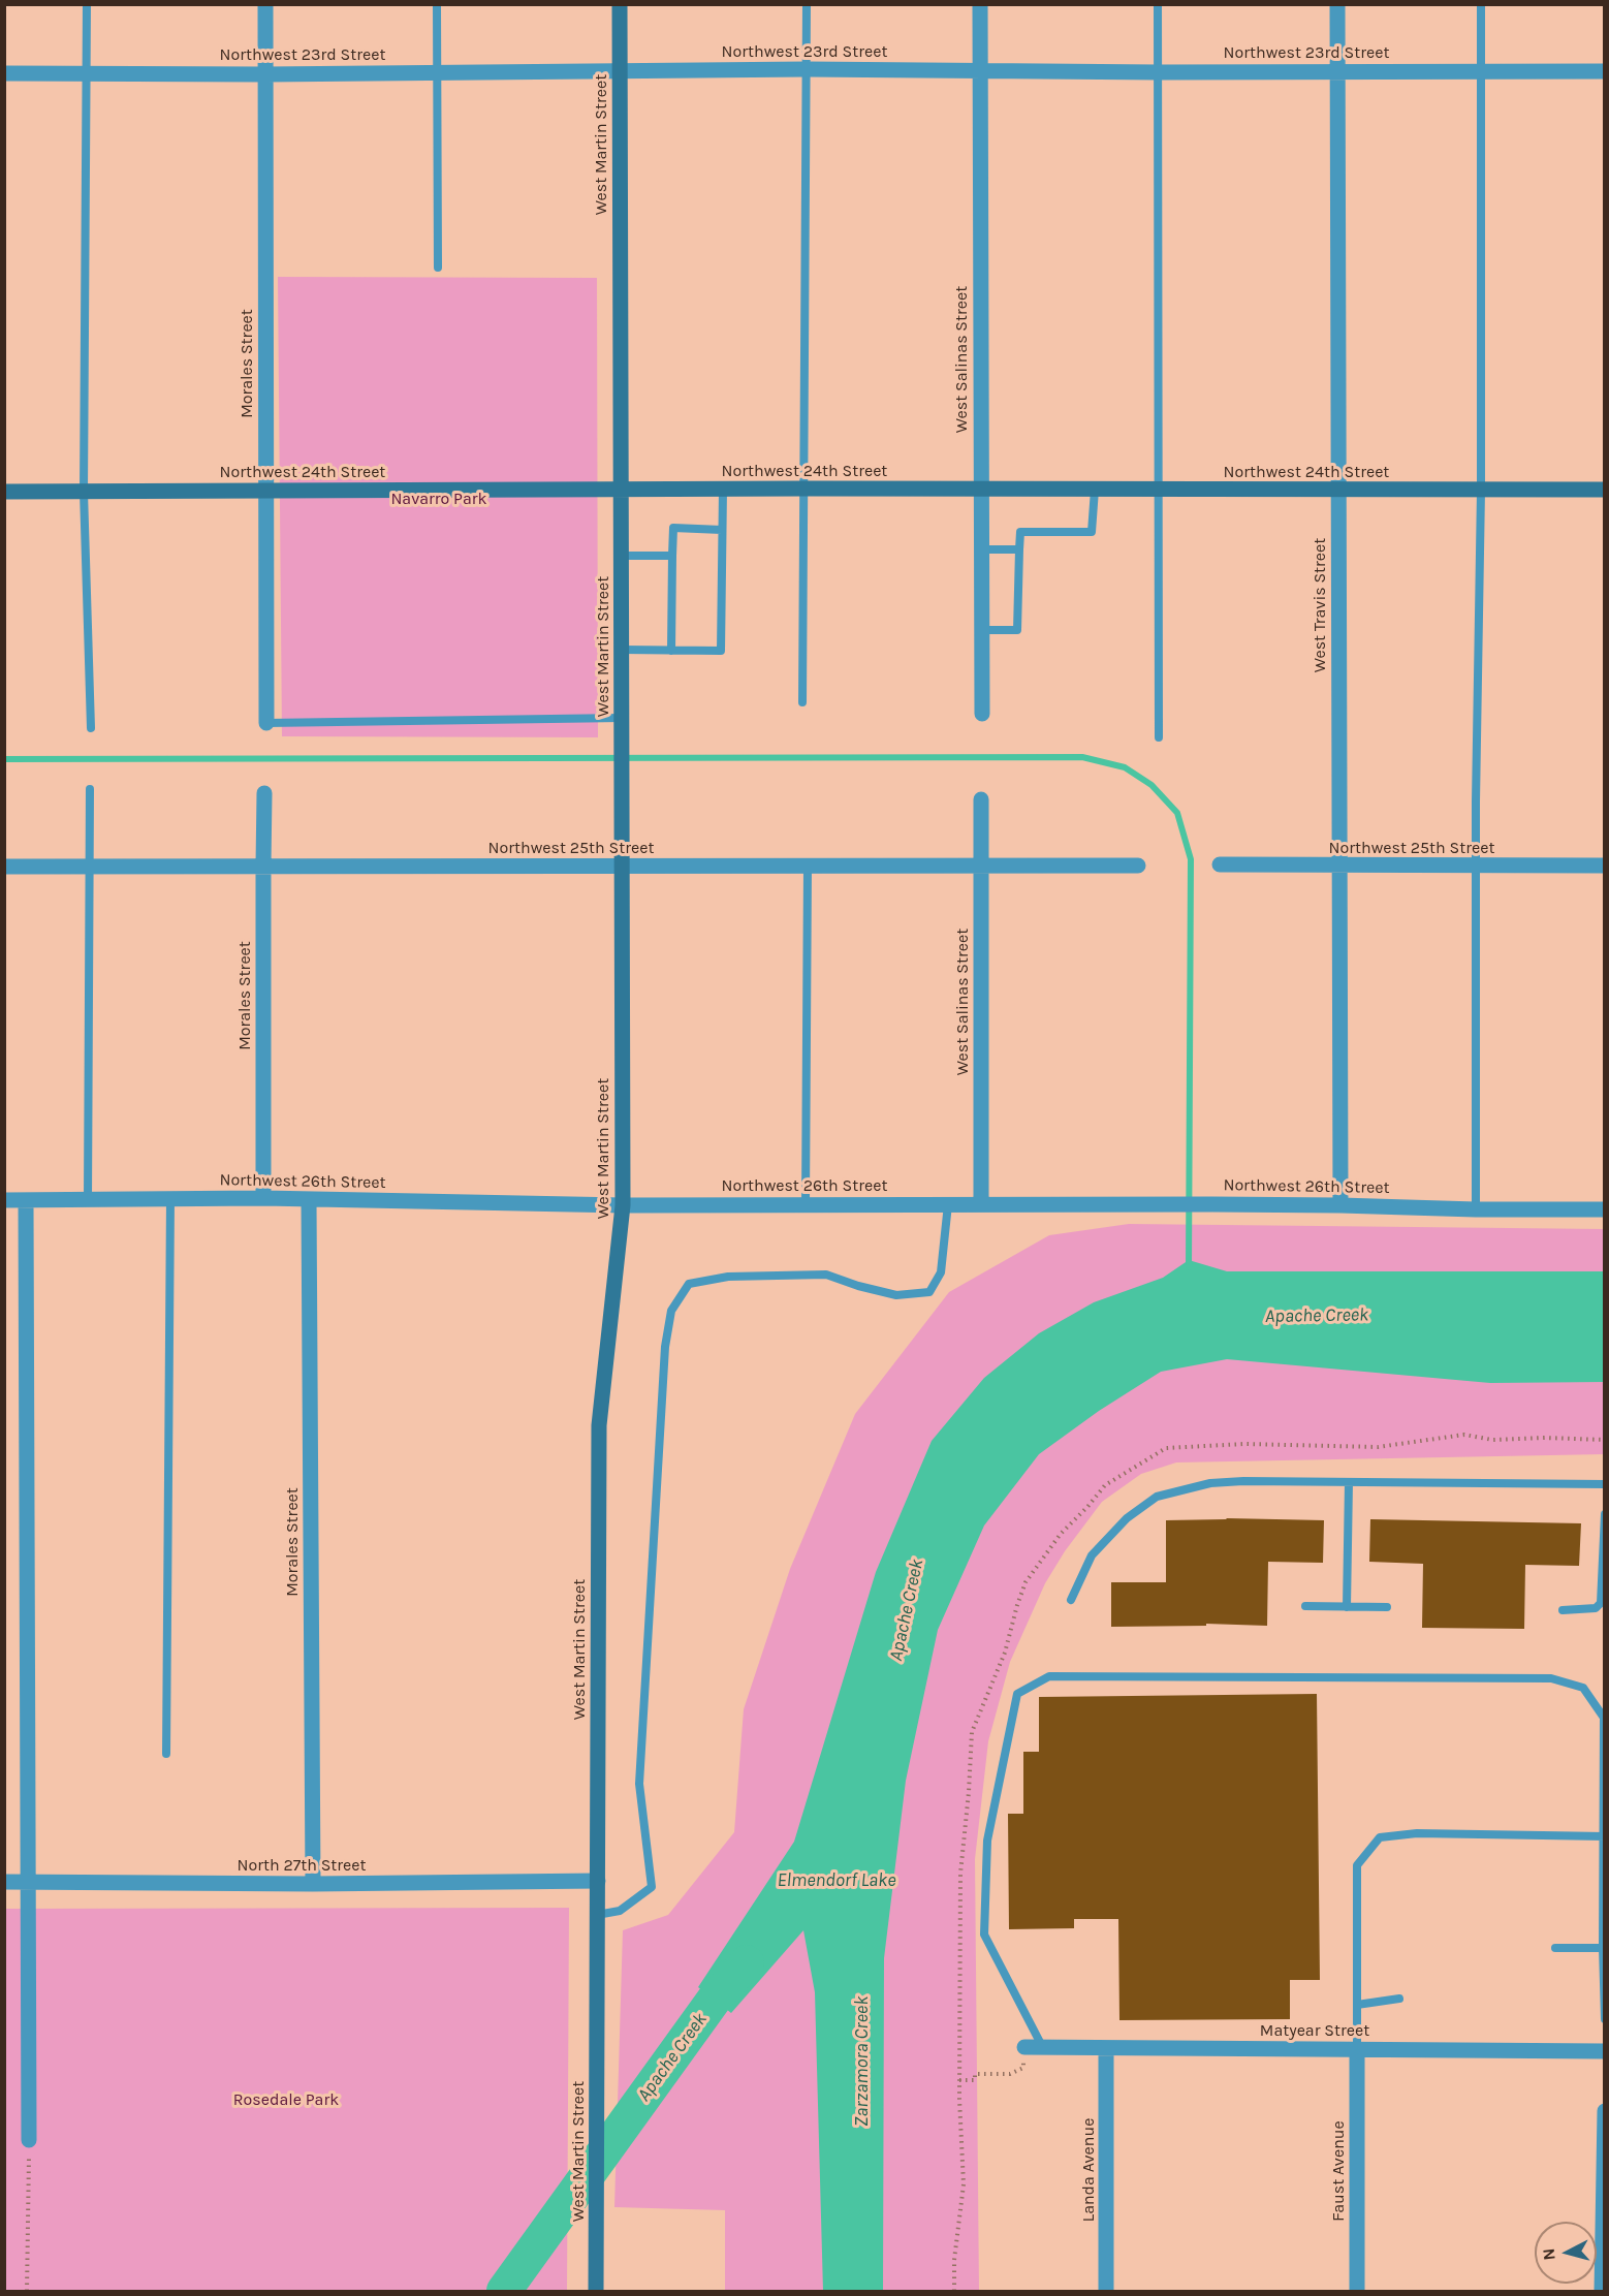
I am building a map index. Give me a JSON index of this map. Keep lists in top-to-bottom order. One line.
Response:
{"streets":{"main road":["West Martin Street","Northwest 24th Street"],"street":["Northwest 23rd Street","West Salinas Street","Morales Street","West Travis Street","Northwest 25th Street","Northwest 26th Street","North 27th Street","Matyear Street","Landa Avenue","Faust Avenue"]},"crossings":[["Northwest 23rd Street","West Martin Street"],["Northwest 23rd Street","West Salinas Street"],["Northwest 23rd Street","Morales Street"],["Northwest 23rd Street","West Travis Street"],["West Martin Street","Northwest 24th Street"],["West Martin Street","Northwest 25th Street"],["West Martin Street","Northwest 26th Street"],["West Martin Street","North 27th Street"],["West Salinas Street","Northwest 24th Street"],["West Salinas Street","Northwest 25th Street"],["West Salinas Street","Northwest 26th Street"],["Morales Street","Northwest 24th Street"],["Morales Street","Northwest 25th Street"],["Morales Street","Northwest 26th Street"],["Morales Street","North 27th Street"],["Northwest 24th Street","West Travis Street"],["West Travis Street","Northwest 25th Street"],["West Travis Street","Northwest 26th Street"],["Matyear Street","Landa Avenue"],["Matyear Street","Faust Avenue"]],"water":["Apache Creek","Elmendorf Lake","Zarzamora Creek"],"parks":["Navarro Park","Rosedale Park"],"north":"left"}
